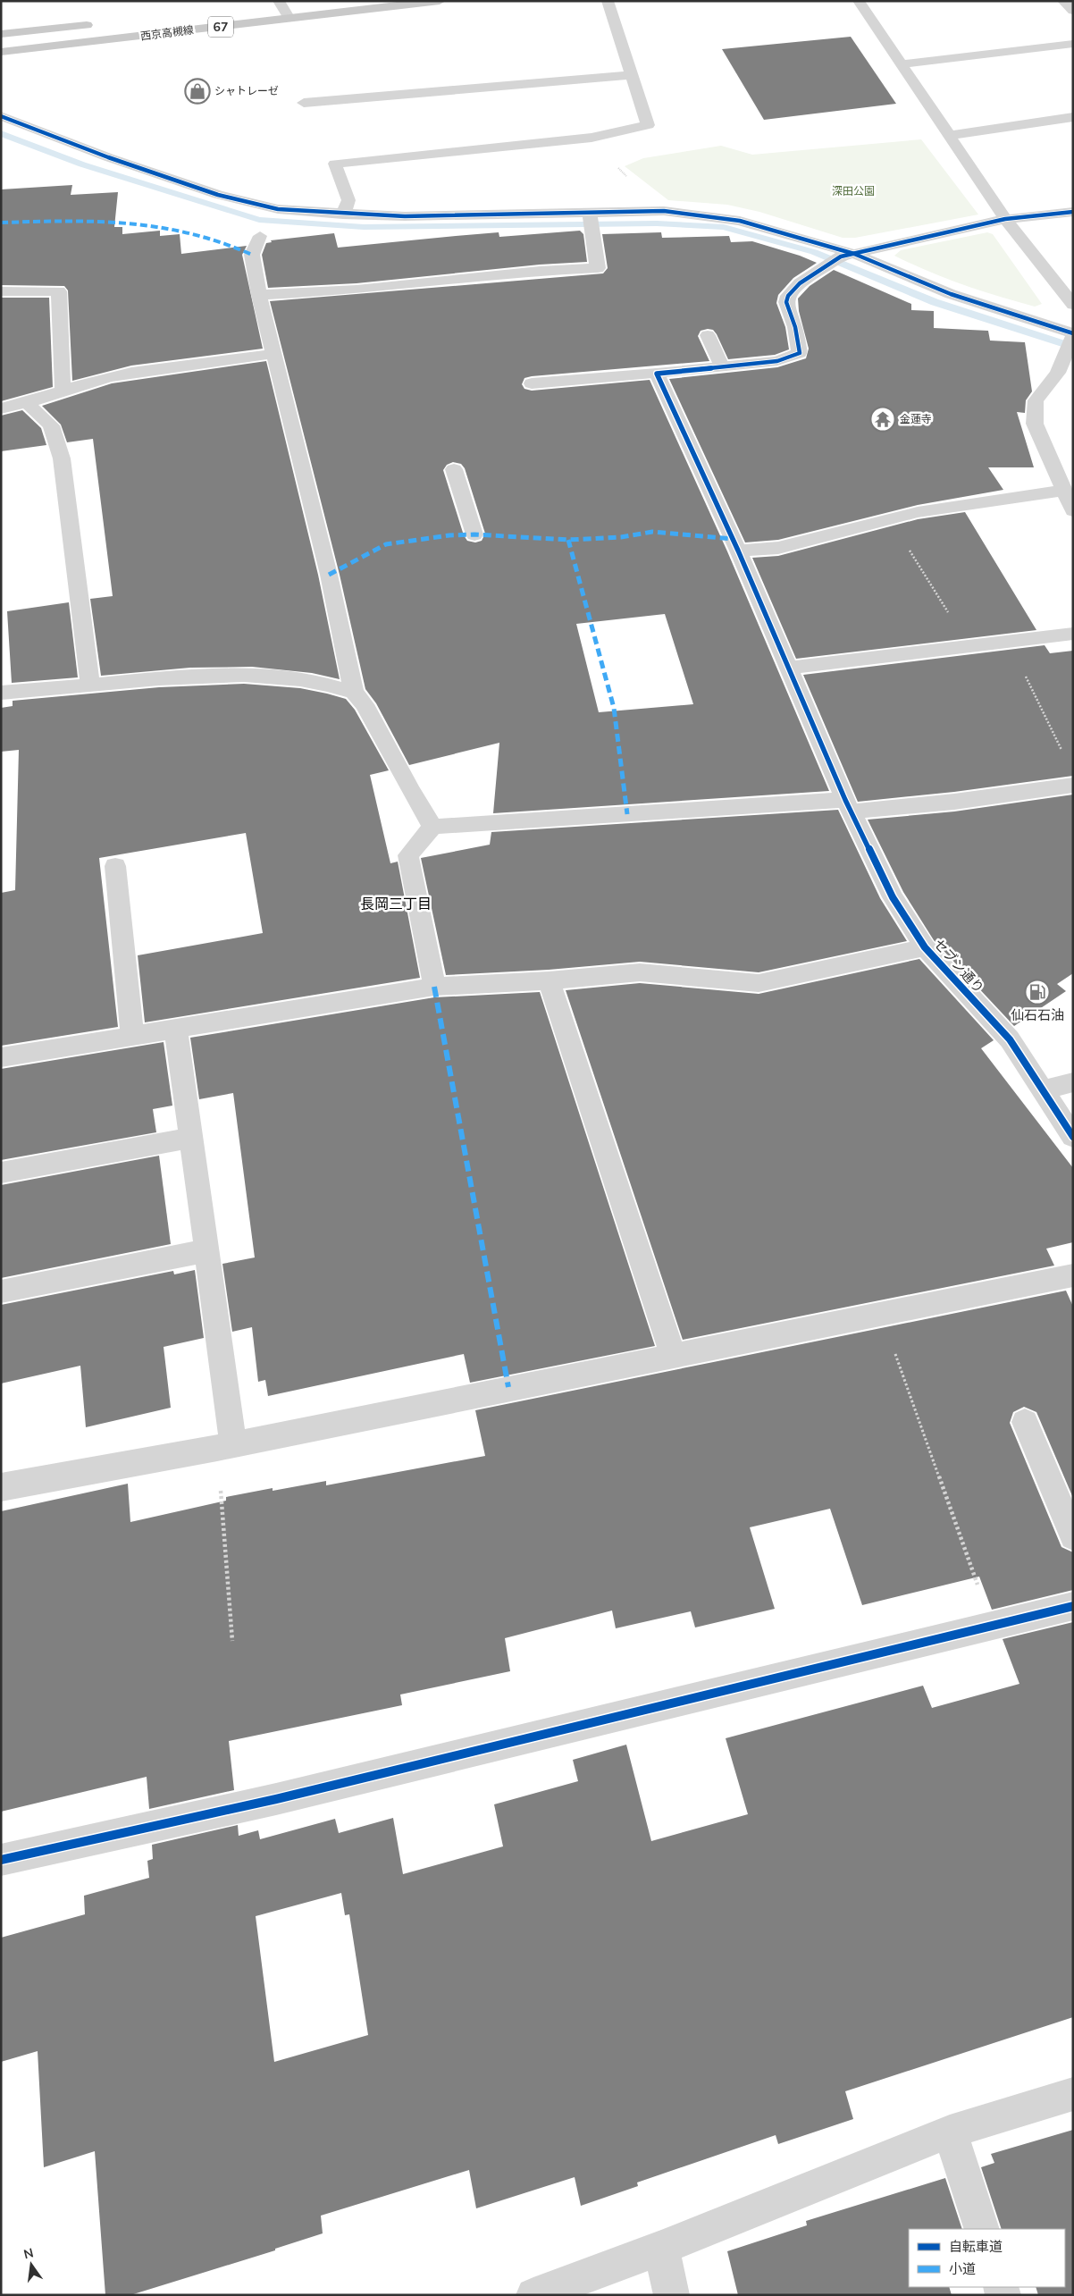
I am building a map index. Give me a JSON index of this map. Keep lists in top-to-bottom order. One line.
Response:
{"streets":{"main road":["67","西京高槻線"],"street":["セブン通り"]},"districts":["長岡三丁目"],"parks":["深田公園"],"places":{"shop":["シャトレーゼ"],"temple":["金蓮寺"],"fuel station":["仙石石油"]},"legend":["自転車道","小道"],"north":"top"}
